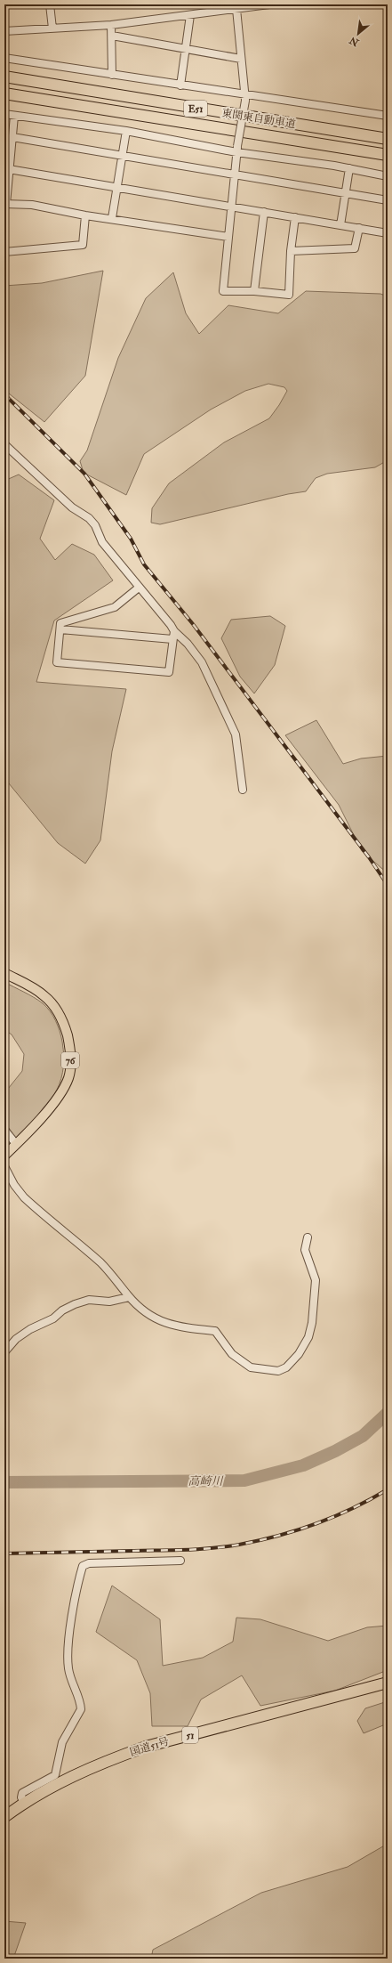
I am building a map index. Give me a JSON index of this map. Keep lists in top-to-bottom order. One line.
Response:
{"streets":{"highway":["E51","東関東自動車道","51","国道51号"],"main road":["76"]},"water":["高崎川"],"north":"bottom left"}
